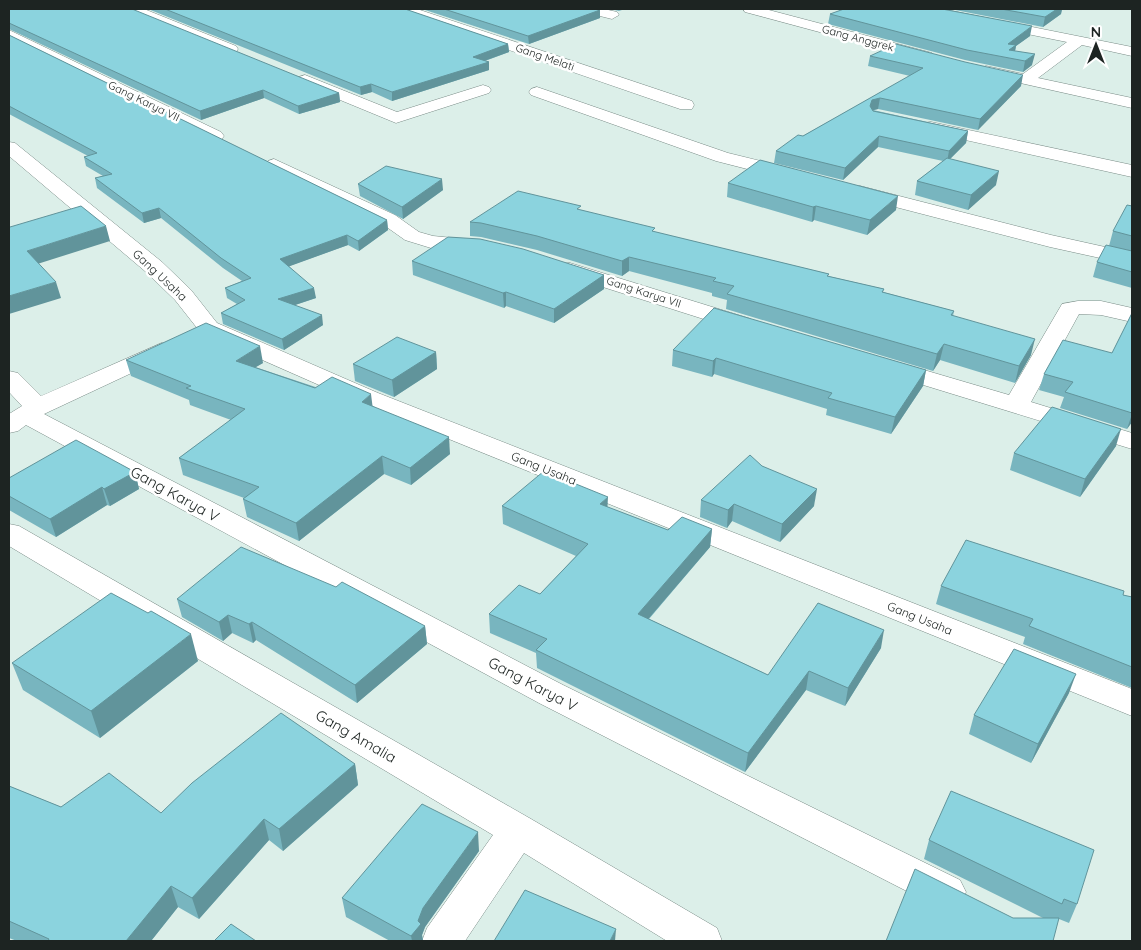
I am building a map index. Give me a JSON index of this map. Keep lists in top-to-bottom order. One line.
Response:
{"streets":{"street":["Gang Anggrek","Gang Melati","Gang Karya VII","Gang Usaha","Gang Karya V","Gang Amalia"]},"north":"top"}
